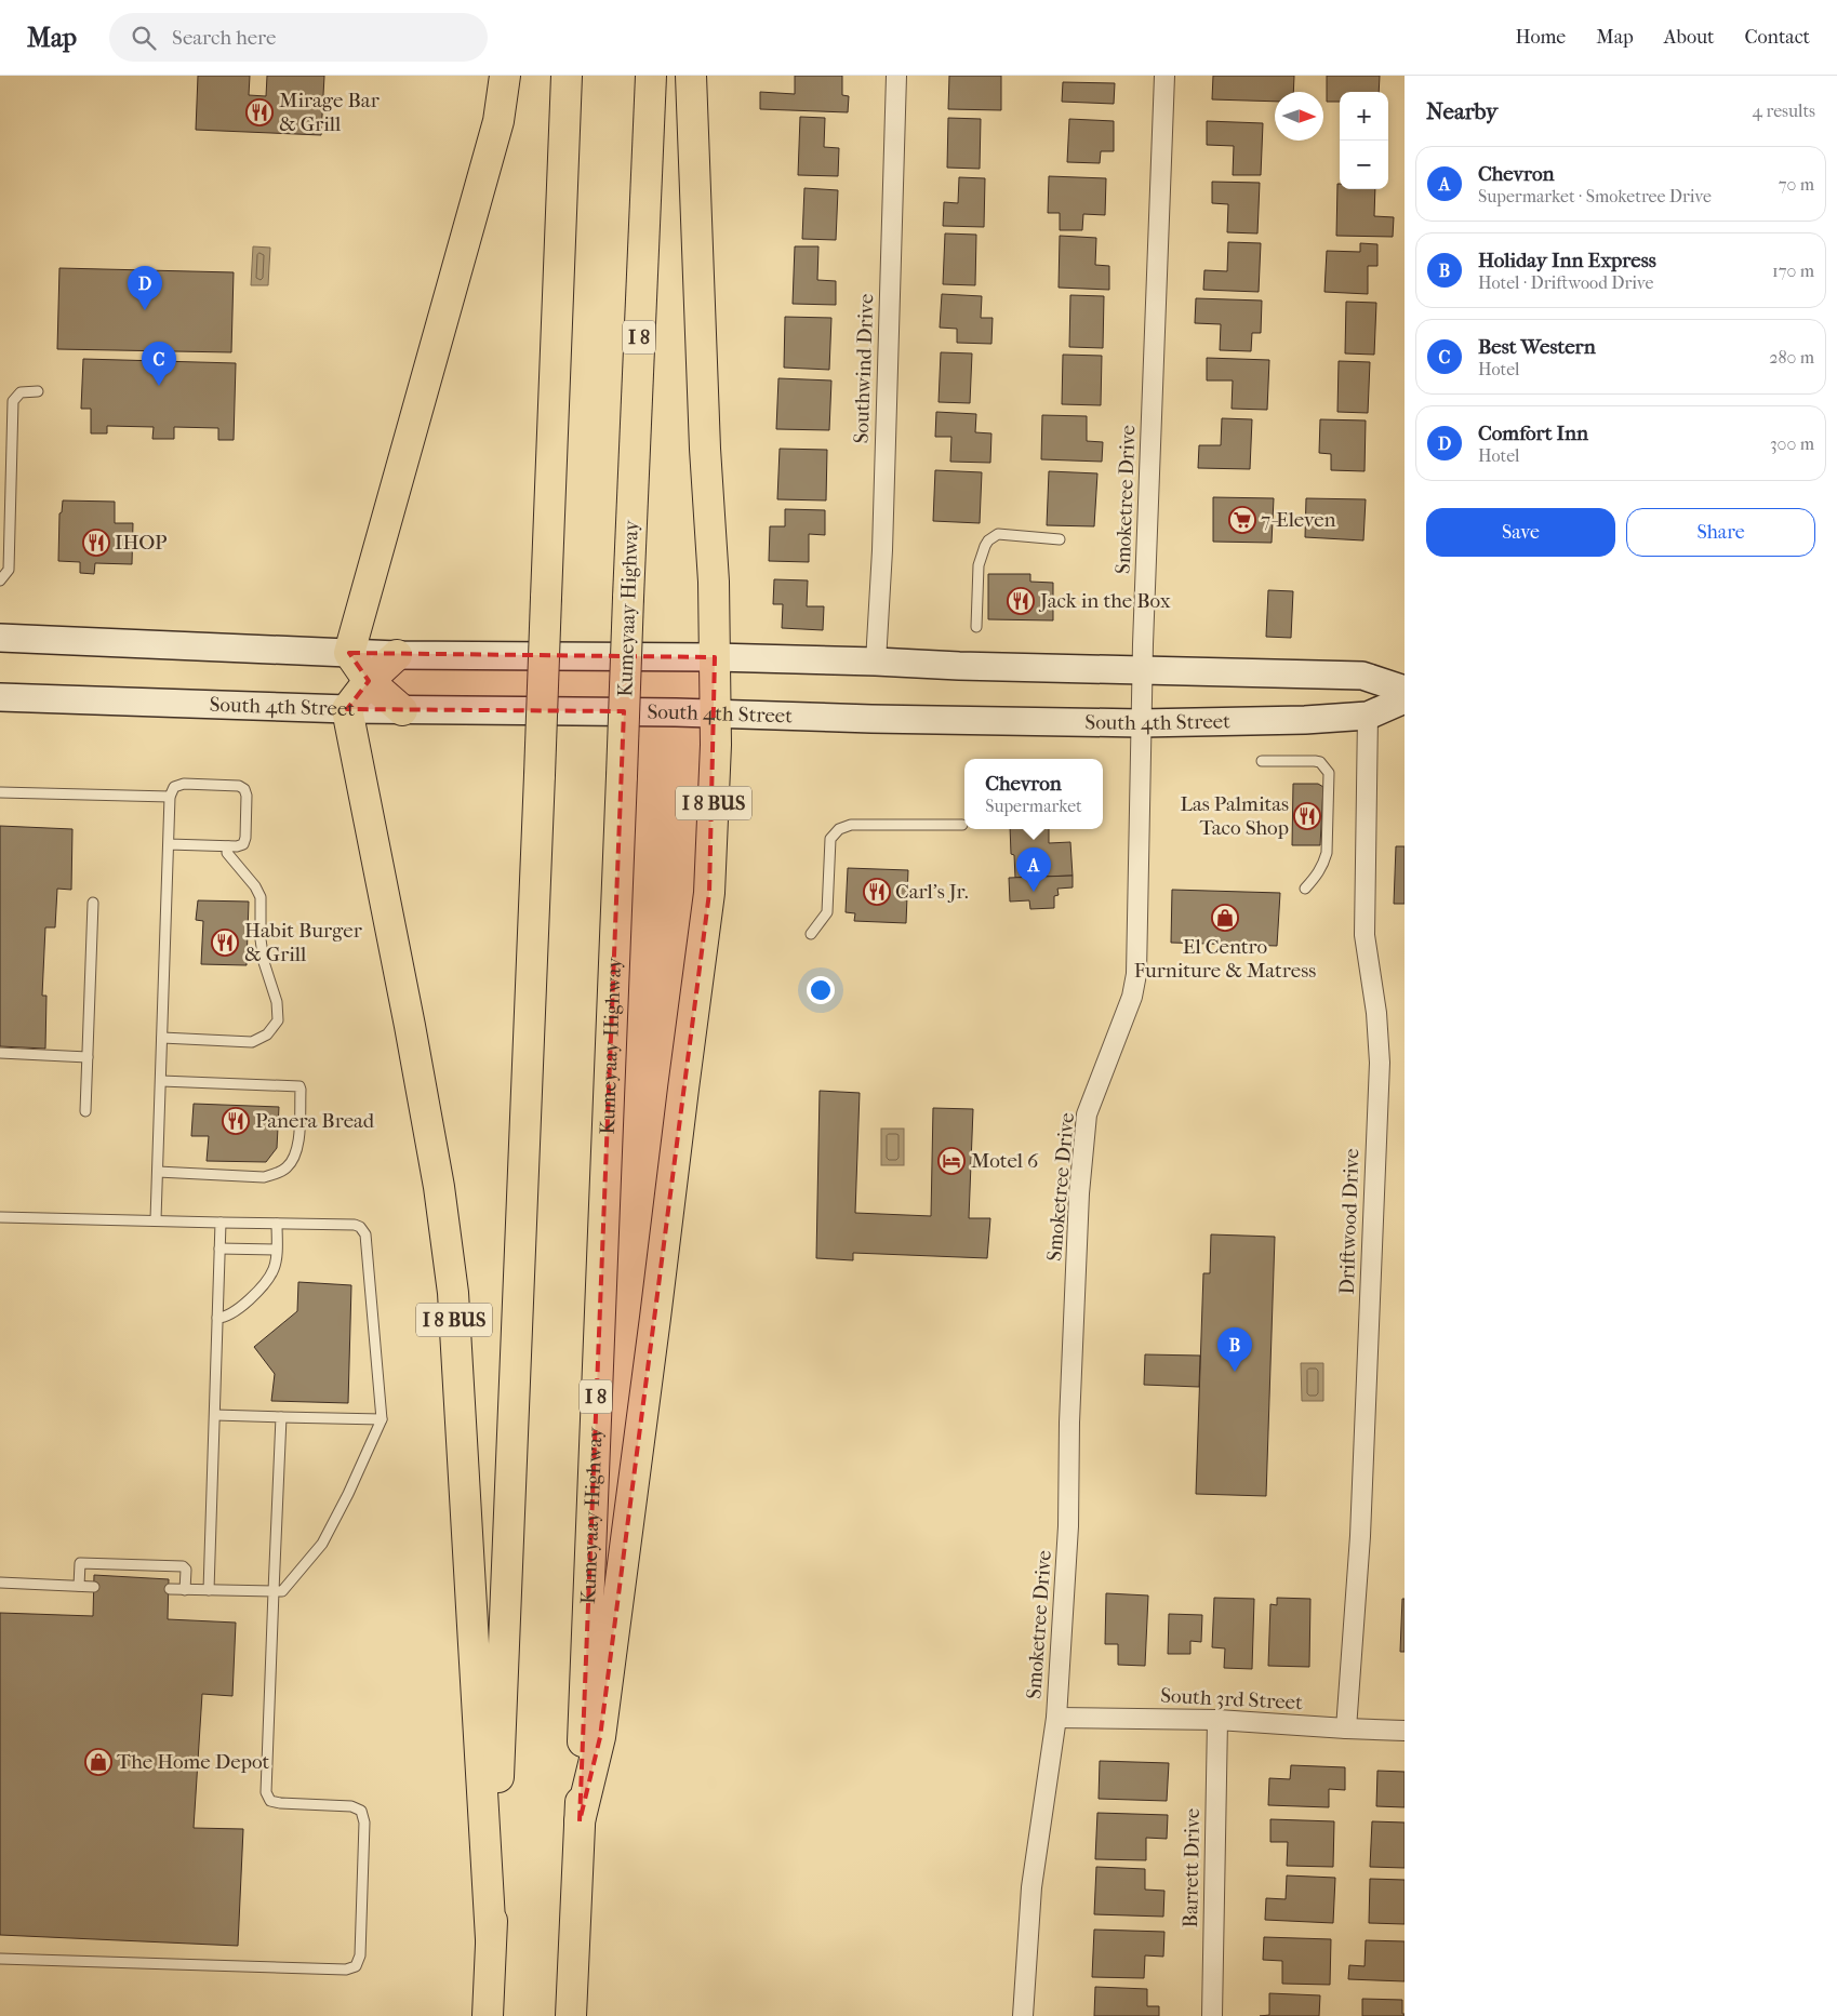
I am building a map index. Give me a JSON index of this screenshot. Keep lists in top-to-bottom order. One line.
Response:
{"streets":{"highway":["I 8","Kumeyaay Highway","I 8 BUS"],"main road":["South 4th Street"],"street":["Southwind Drive","Smoketree Drive","Driftwood Drive","South 3rd Street","Barrett Drive"]},"crossings":[["Smoketree Drive","South 4th Street"],["Smoketree Drive","South 3rd Street"],["Kumeyaay Highway","I 8 BUS"],["South 4th Street","I 8 BUS"],["South 4th Street","Driftwood Drive"],["Driftwood Drive","South 3rd Street"],["South 3rd Street","Barrett Drive"]],"places":{"restaurant":["Mirage Bar & Grill","IHOP","Jack in the Box","Las Palmitas Taco Shop","Carl's Jr.","Habit Burger & Grill","Panera Bread"],"supermarket":["7-Eleven"],"shop":["El Centro Furniture & Matress","The Home Depot"],"hotel":["Motel 6"]},"north":"right","page":{"header":"Map","search":"Search here","nav":["Home","Map","About","Contact"],"heading":["Nearby","4 results"],"map_buttons":["+","−"],"list":[{"mark":"A","name":"Chevron","note":"Supermarket · Smoketree Drive","value":"70 m"},{"mark":"B","name":"Holiday Inn Express","note":"Hotel · Driftwood Drive","value":"170 m"},{"mark":"C","name":"Best Western","note":"Hotel","value":"280 m"},{"mark":"D","name":"Comfort Inn","note":"Hotel","value":"300 m"}],"pins":["D","C","A","B"],"buttons":["Save","Share"],"popup":["Chevron","Supermarket"]}}
